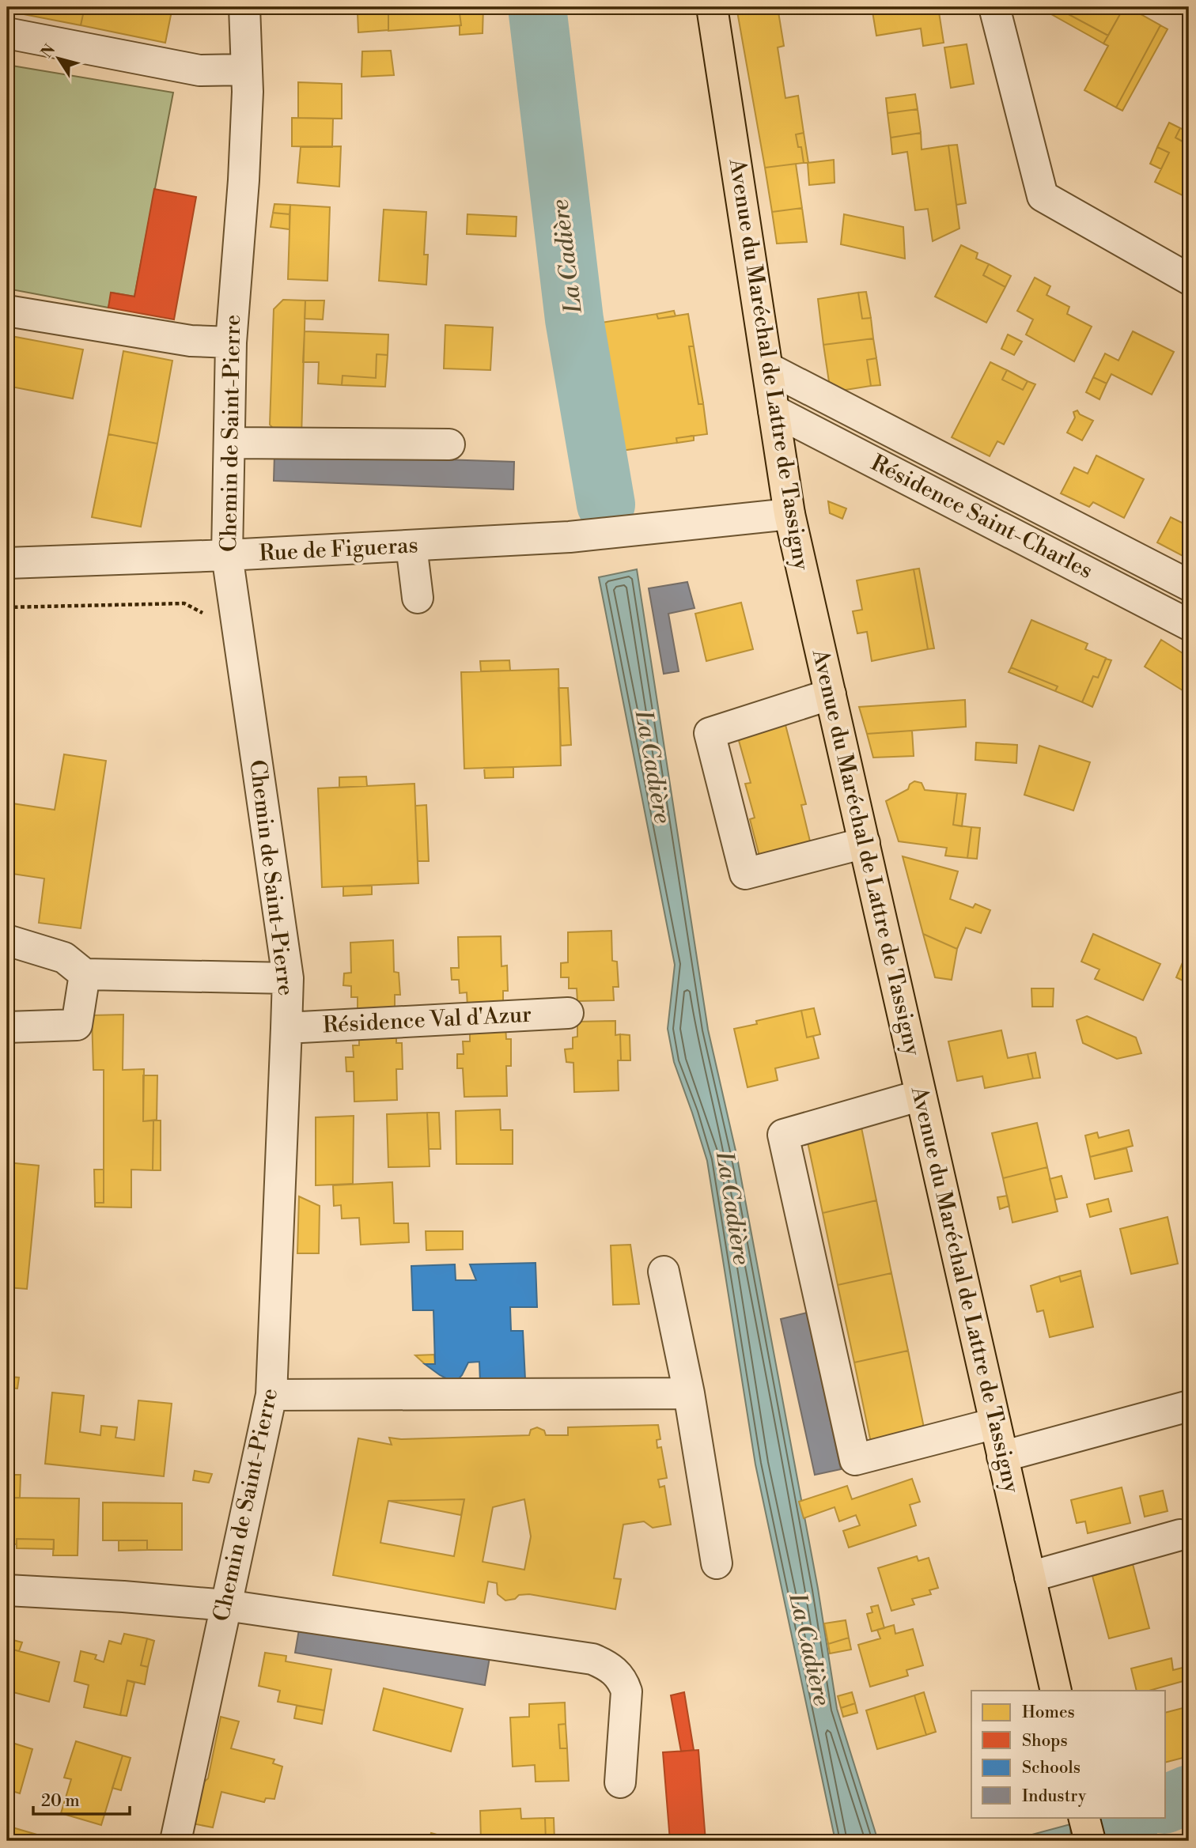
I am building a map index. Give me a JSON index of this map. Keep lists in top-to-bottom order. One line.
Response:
{"streets":{"main road":["Avenue du Maréchal de Lattre de Tassigny"],"street":["Chemin de Saint-Pierre","Résidence Saint-Charles","Rue de Figueras","Résidence Val d'Azur"]},"crossings":[["Avenue du Maréchal de Lattre de Tassigny","Résidence Saint-Charles"],["Avenue du Maréchal de Lattre de Tassigny","Rue de Figueras"],["Chemin de Saint-Pierre","Rue de Figueras"],["Chemin de Saint-Pierre","Résidence Val d'Azur"]],"water":["La Cadière"],"legend":["Homes","Shops","Schools","Industry"],"scale_bar":"20 m","north":"top left"}
